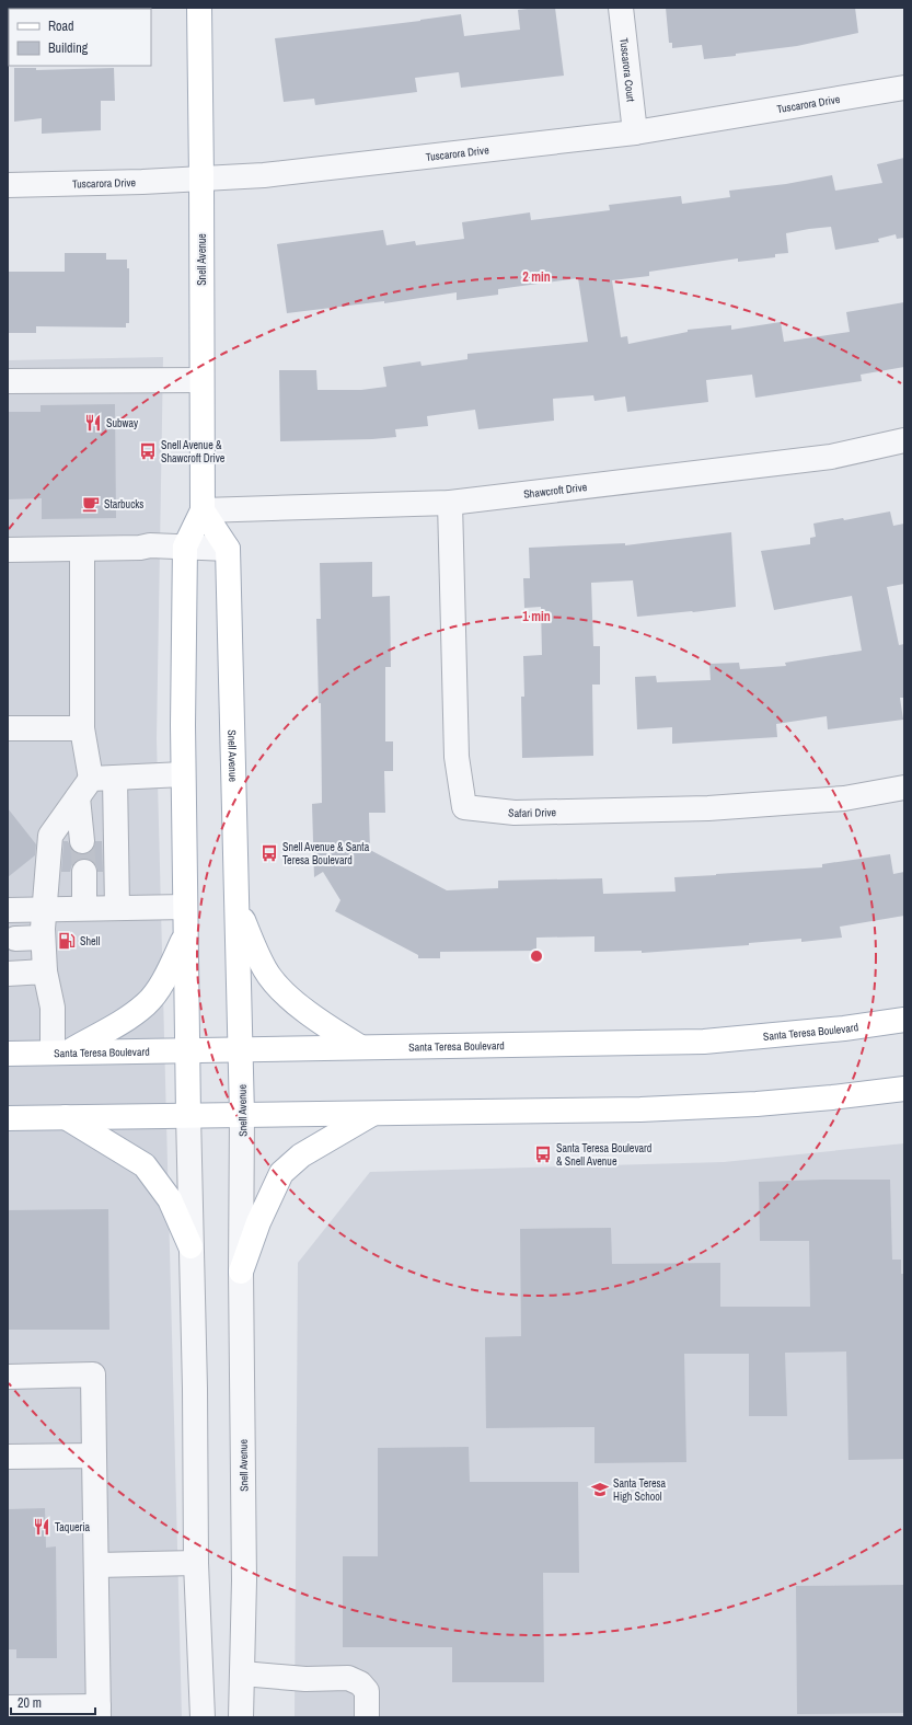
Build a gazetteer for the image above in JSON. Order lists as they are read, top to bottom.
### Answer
{
  "streets": {
    "main road": ["Snell Avenue", "Santa Teresa Boulevard"],
    "street": [
      "Tuscarora Court",
      "Tuscarora Drive",
      "Shawcroft Drive",
      "Safari Drive"
    ]
  },
  "crossings": [
    ["Tuscarora Court", "Tuscarora Drive"],
    ["Tuscarora Drive", "Snell Avenue"],
    ["Snell Avenue", "Shawcroft Drive"],
    ["Snell Avenue", "Santa Teresa Boulevard"],
    ["Shawcroft Drive", "Safari Drive"]
  ],
  "places": {
    "restaurant": ["Subway", "Taqueria"],
    "bus stop": ["Snell Avenue & Shawcroft Drive", "Snell Avenue & Santa Teresa Boulevard", "Santa Teresa Boulevard & Snell Avenue"],
    "cafe": ["Starbucks"],
    "fuel station": ["Shell"],
    "school or university": ["Santa Teresa High School"]
  },
  "legend": ["Road", "Building"],
  "scale_bar": "20 m",
  "rings": ["2 min", "1 min"]
}
